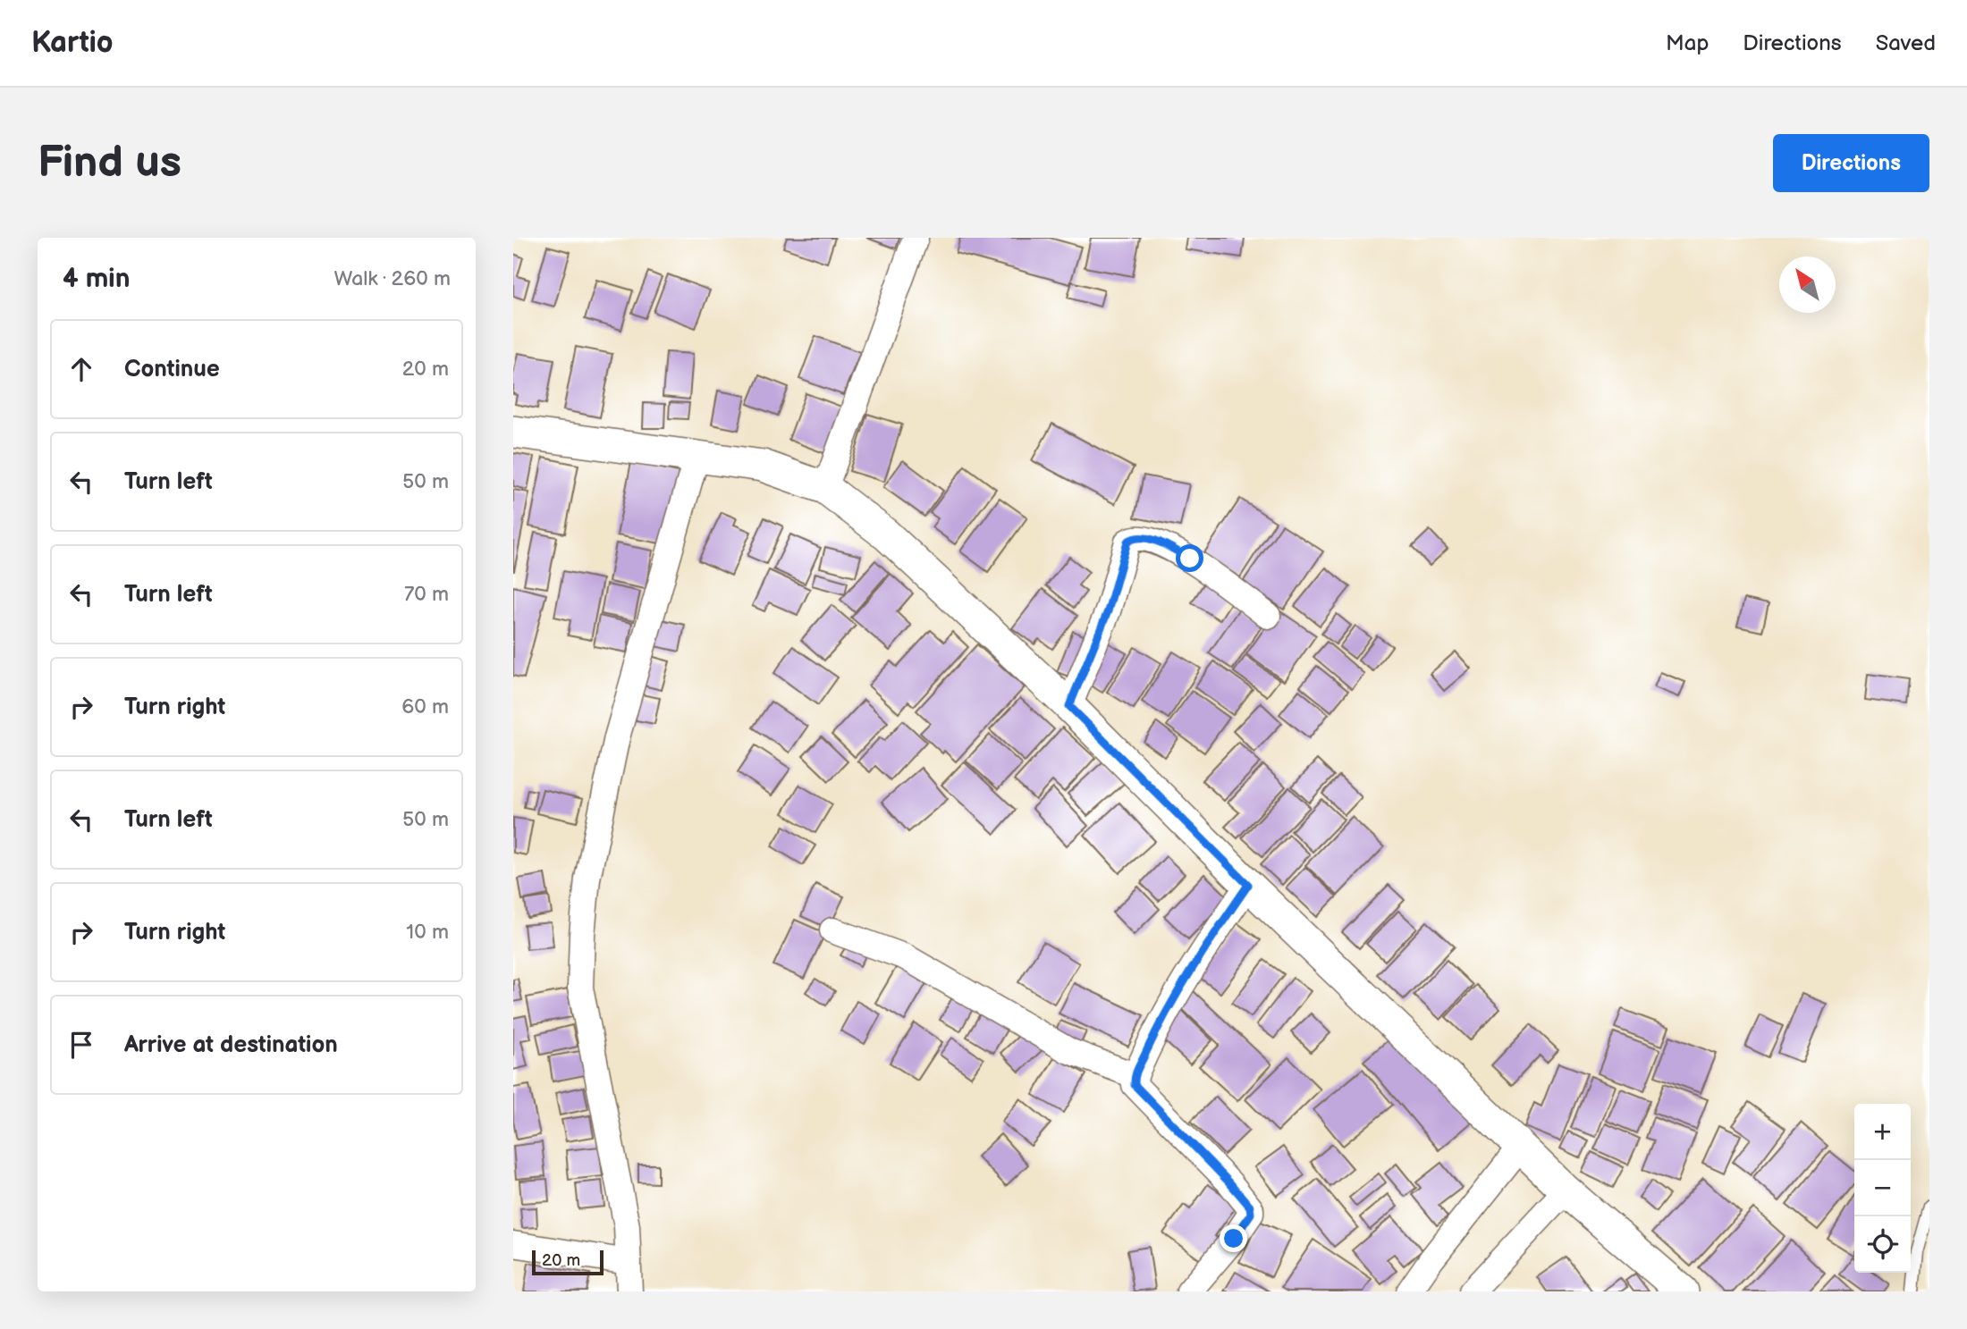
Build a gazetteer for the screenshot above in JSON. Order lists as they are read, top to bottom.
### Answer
{
  "scale_bar": "20 m",
  "north": "top left",
  "page": {
    "header": "Kartio",
    "nav": ["Map", "Directions", "Saved"],
    "buttons": "Directions",
    "title": "Find us",
    "heading": ["4 min", "Walk · 260 m"],
    "list": [
      ["Continue", "20 m"],
      ["Turn left", "50 m"],
      ["Turn left", "70 m"],
      ["Turn right", "60 m"],
      ["Turn left", "50 m"],
      ["Turn right", "10 m"],
      "Arrive at destination"
    ],
    "map_buttons": ["+", "−"],
    "scale": "20 m"
  }
}
